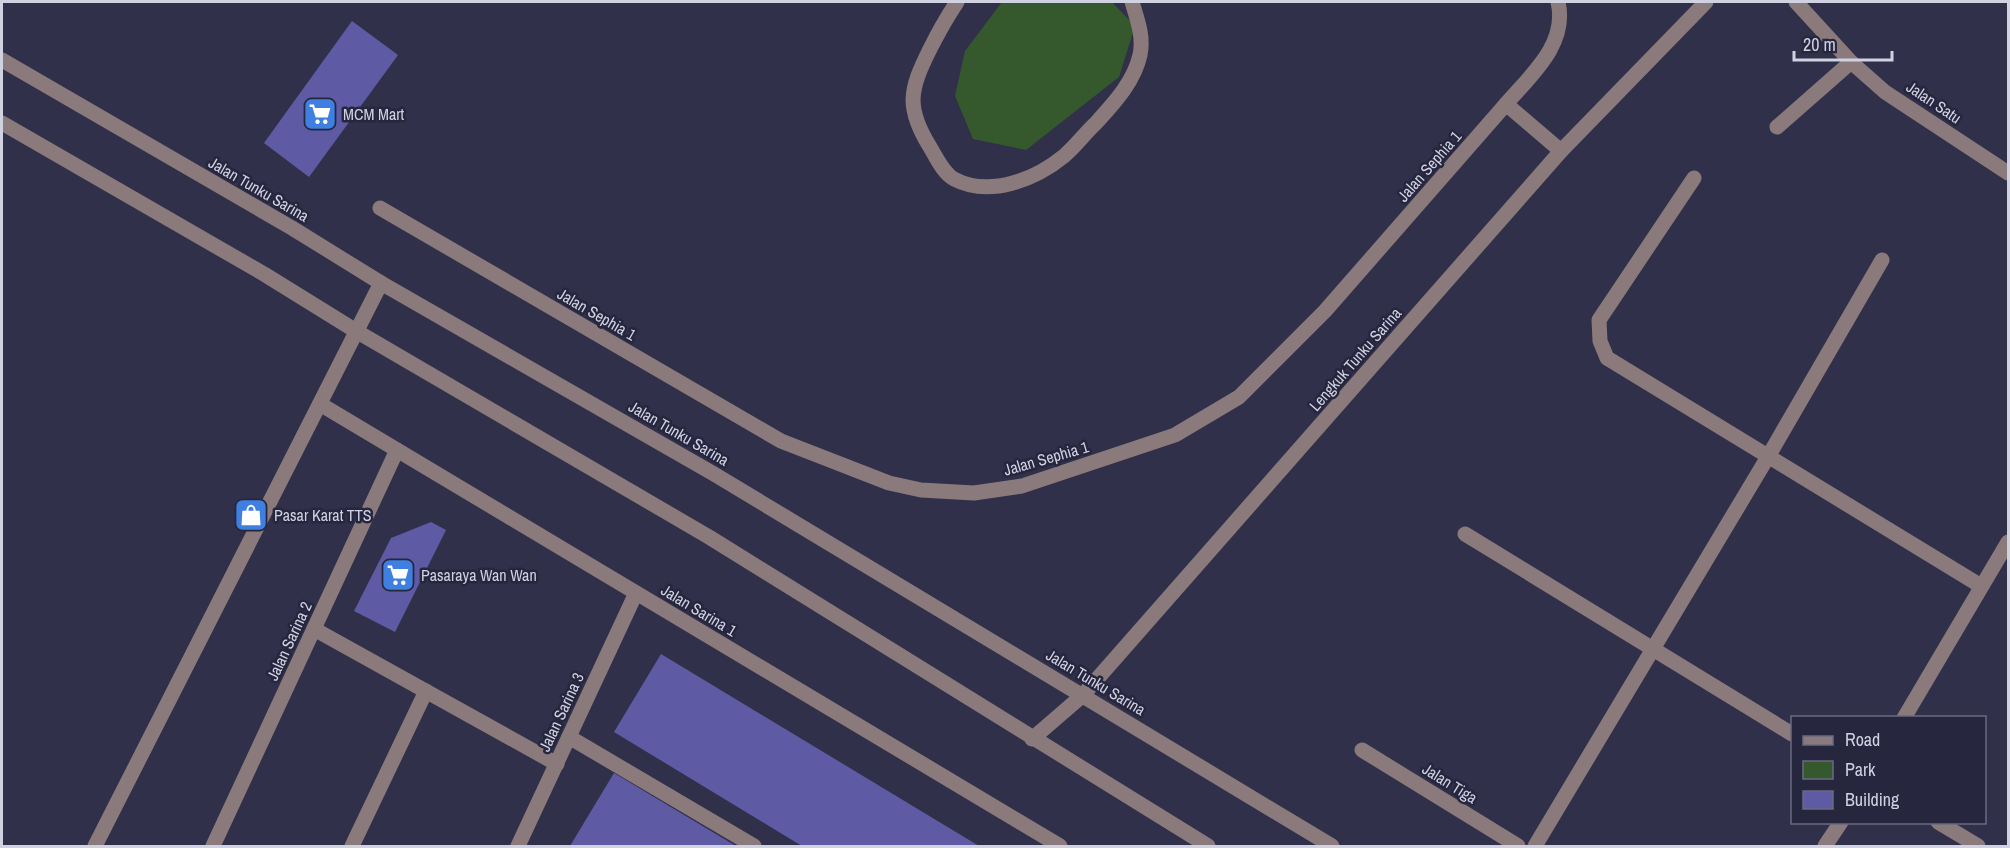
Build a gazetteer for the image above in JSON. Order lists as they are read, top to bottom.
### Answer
{
  "streets": {
    "street": [
      "Jalan Satu",
      "Jalan Sephia 1",
      "Jalan Tunku Sarina",
      "Lengkuk Tunku Sarina",
      "Jalan Sarina 1",
      "Jalan Sarina 2",
      "Jalan Sarina 3",
      "Jalan Tiga"
    ]
  },
  "crossings": [
    ["Jalan Tunku Sarina", "Lengkuk Tunku Sarina"],
    ["Jalan Sarina 1", "Jalan Sarina 2"],
    ["Jalan Sarina 1", "Jalan Sarina 3"]
  ],
  "places": {
    "supermarket": ["MCM Mart", "Pasaraya Wan Wan"],
    "shop": ["Pasar Karat TTS"]
  },
  "legend": ["Road", "Park", "Building"],
  "scale_bar": "20 m"
}
